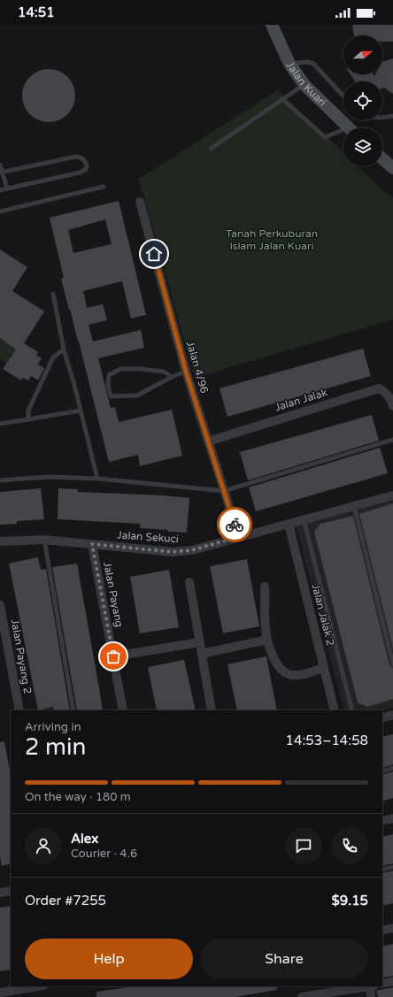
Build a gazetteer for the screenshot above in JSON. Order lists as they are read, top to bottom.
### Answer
{
  "streets": {
    "street": [
      "Jalan Kuari",
      "Jalan 4/96",
      "Jalan Jalak",
      "Jalan Sekuci",
      "Jalan Payang",
      "Jalan Jalak 2",
      "Jalan Payang 2"
    ]
  },
  "crossings": [
    ["Jalan 4/96", "Jalan Jalak"],
    ["Jalan 4/96", "Jalan Sekuci"],
    ["Jalan Sekuci", "Jalan Payang"],
    ["Jalan Sekuci", "Jalan Jalak 2"]
  ],
  "parks": ["Tanah Perkuburan Islam Jalan Kuari"],
  "north": "right",
  "page": {
    "status": "14:51",
    "heading": ["2 min", "Arriving in", "14:53–14:58"],
    "panel": [
      "Alex",
      "Courier · 4.6",
      "Order #7255",
      "$9.15"
    ],
    "bar": "On the way · 180 m",
    "buttons": ["Help", "Share"]
  }
}
